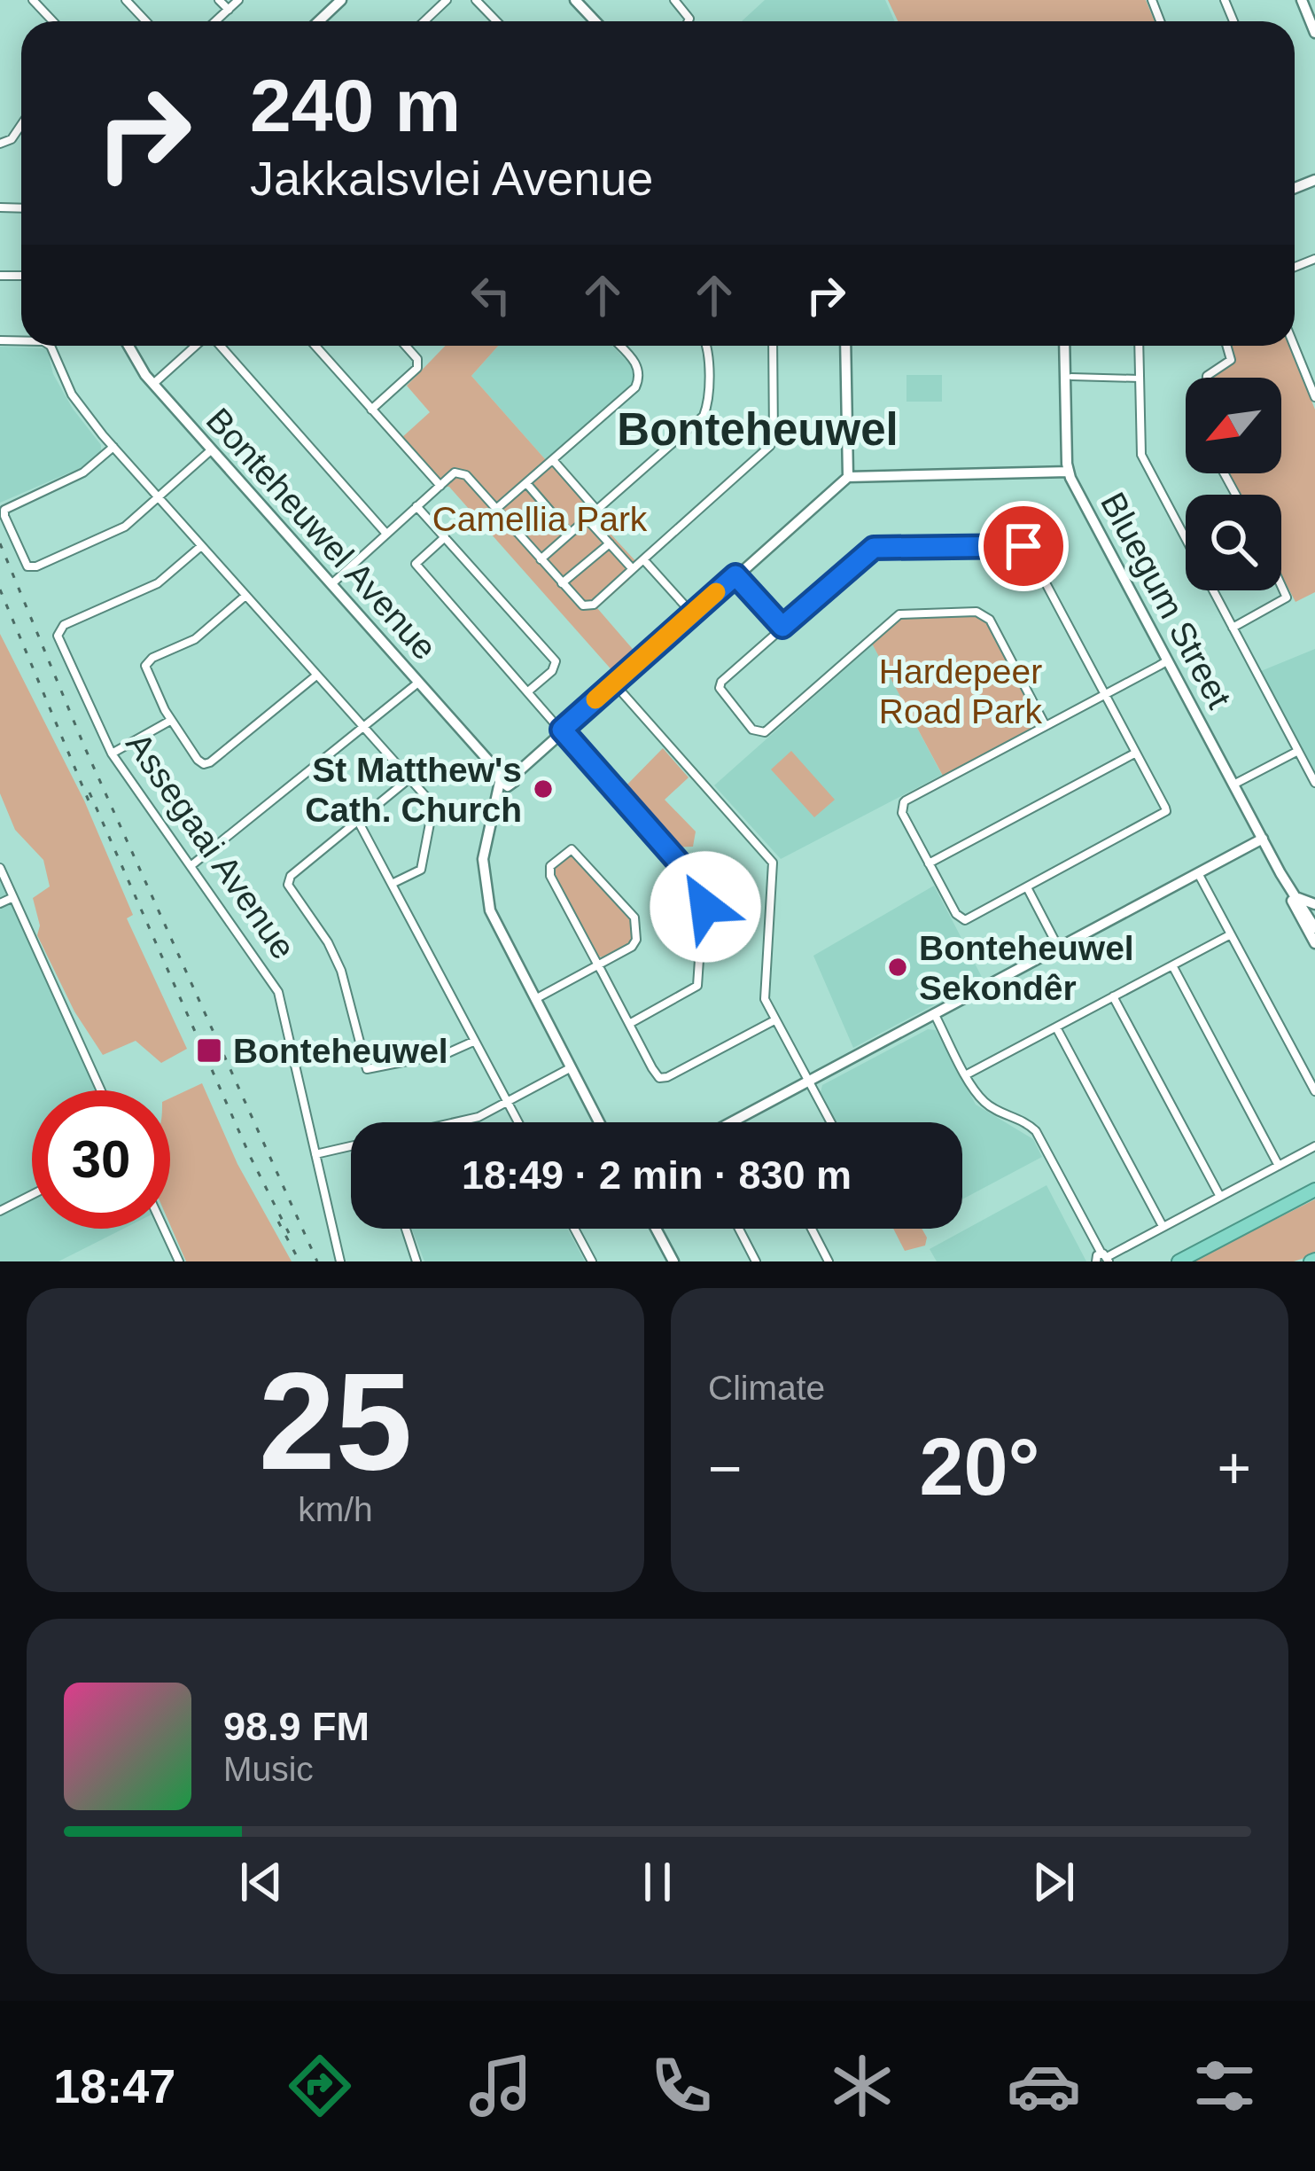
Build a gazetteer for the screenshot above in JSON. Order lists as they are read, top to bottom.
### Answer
{
  "streets": {
    "street": ["Bonteheuwel Avenue", "Bluegum Street", "Assegaai Avenue"]
  },
  "districts": ["Bonteheuwel"],
  "parks": ["Camellia Park", "Hardepeer Road Park"],
  "places": {
    "other": ["St Matthew's Cath. Church", "Bonteheuwel Sekondêr"],
    "transit": ["Bonteheuwel"]
  },
  "north": "bottom left",
  "page": {
    "turn": ["240 m", "Jakkalsvlei Avenue"],
    "limit": "30",
    "trip": "18:49 · 2 min · 830 m",
    "tile": [
      ["25", "km/h"],
      "Climate"
    ],
    "heat": ["−", "20°", "+"],
    "song": ["98.9 FM", "Music"],
    "tabs": "18:47"
  }
}
